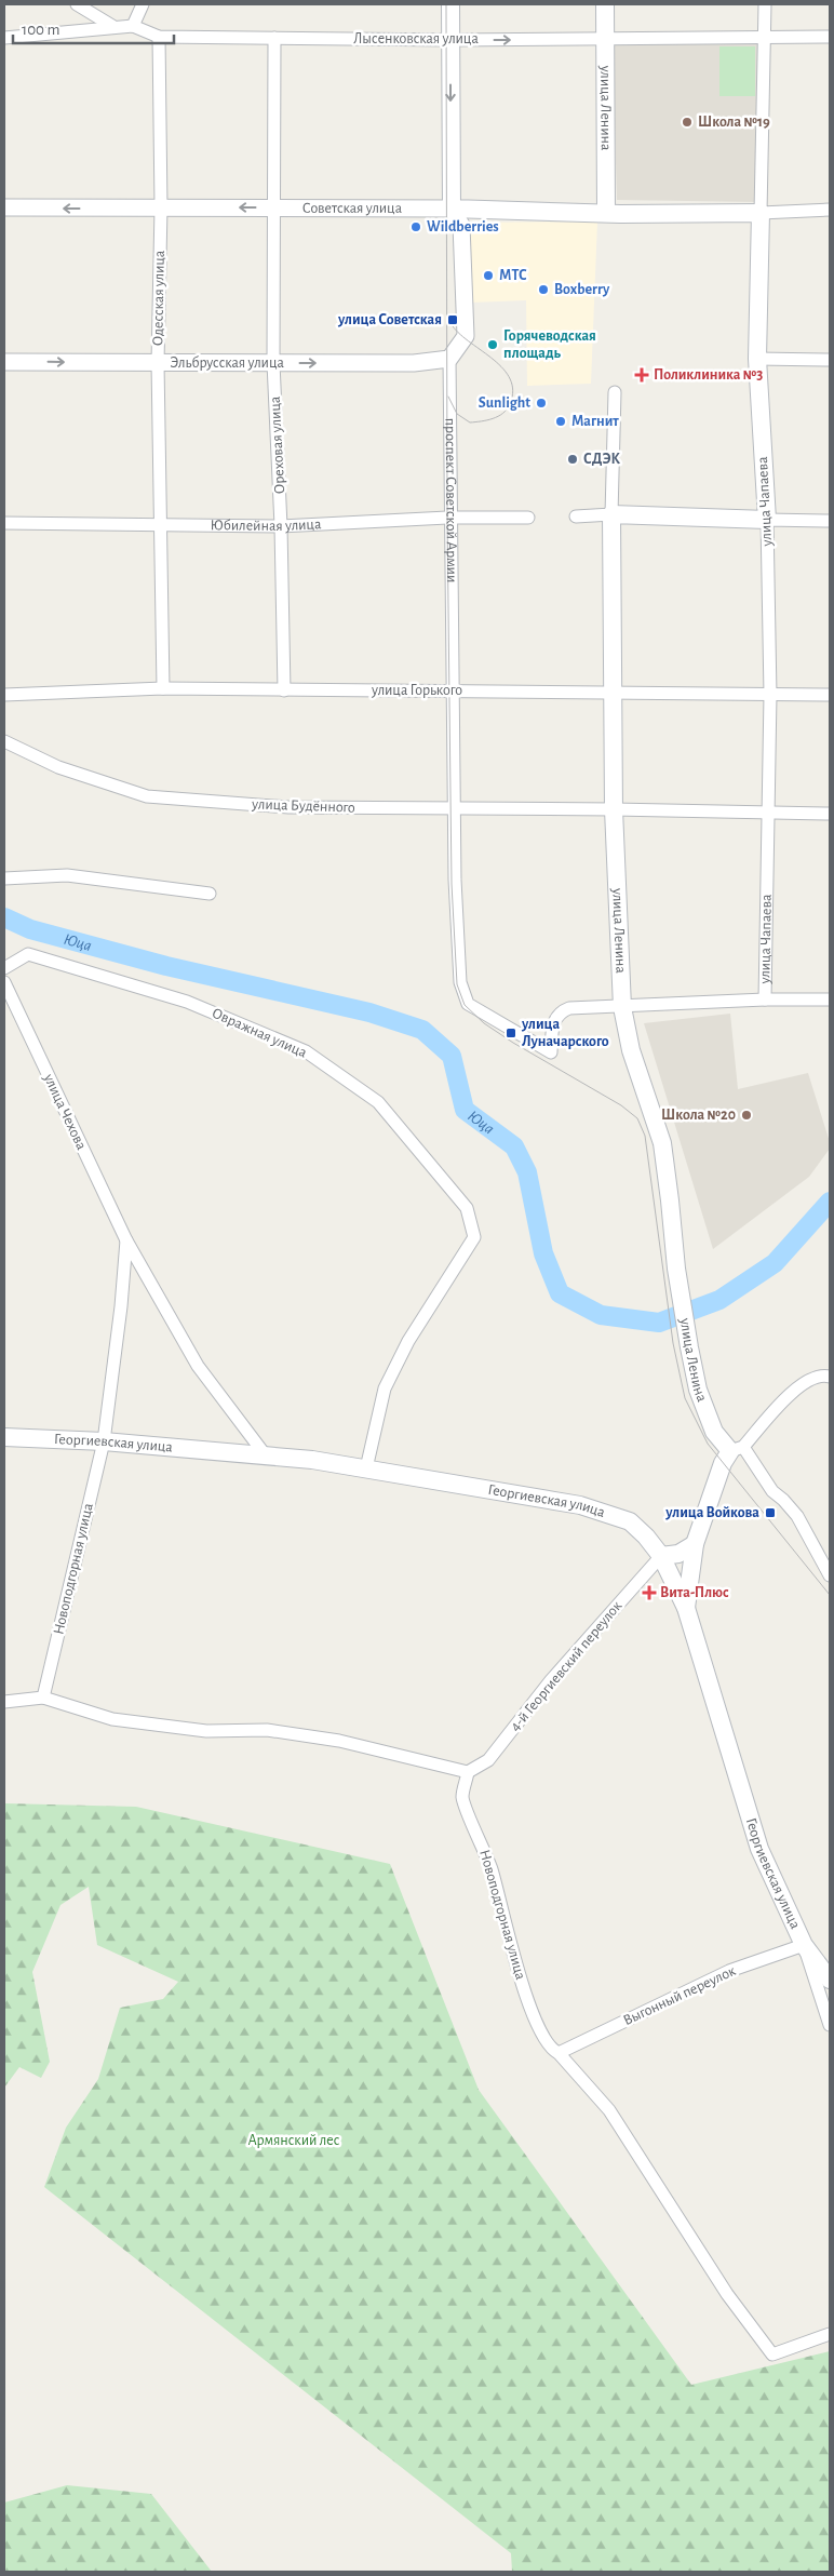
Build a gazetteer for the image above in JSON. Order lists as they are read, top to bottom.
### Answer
{
  "streets": {
    "main road": [
      "улица Ленина",
      "Советская улица",
      "улица Чапаева",
      "Георгиевская улица"
    ],
    "street": [
      "Лысенковская улица",
      "Одесская улица",
      "Эльбрусская улица",
      "Ореховая улица",
      "проспект Советской Армии",
      "Юбилейная улица",
      "улица Горького",
      "улица Будённого",
      "Овражная улица",
      "улица Чехова",
      "Новоподгорная улица",
      "4-й Георгиевский переулок",
      "Выгонный переулок"
    ]
  },
  "crossings": [
    ["Лысенковская улица", "улица Ленина"],
    ["Лысенковская улица", "Одесская улица"],
    ["Лысенковская улица", "Ореховая улица"],
    ["Лысенковская улица", "улица Чапаева"],
    ["улица Ленина", "Советская улица"],
    ["улица Ленина", "проспект Советской Армии"],
    ["улица Ленина", "улица Горького"],
    ["улица Ленина", "улица Будённого"],
    ["Советская улица", "Одесская улица"],
    ["Советская улица", "Ореховая улица"],
    ["Советская улица", "улица Чапаева"],
    ["Одесская улица", "Эльбрусская улица"],
    ["Одесская улица", "Юбилейная улица"],
    ["Одесская улица", "улица Горького"],
    ["Эльбрусская улица", "Ореховая улица"],
    ["Эльбрусская улица", "проспект Советской Армии"],
    ["Ореховая улица", "Юбилейная улица"],
    ["Ореховая улица", "улица Горького"],
    ["проспект Советской Армии", "Юбилейная улица"],
    ["проспект Советской Армии", "улица Горького"],
    ["проспект Советской Армии", "улица Будённого"],
    ["улица Чапаева", "улица Горького"],
    ["улица Чапаева", "улица Будённого"],
    ["Овражная улица", "Георгиевская улица"],
    ["улица Чехова", "Георгиевская улица"],
    ["улица Чехова", "Новоподгорная улица"],
    ["Георгиевская улица", "Новоподгорная улица"],
    ["Георгиевская улица", "4-й Георгиевский переулок"],
    ["Георгиевская улица", "Выгонный переулок"],
    ["Новоподгорная улица", "4-й Георгиевский переулок"],
    ["Новоподгорная улица", "Выгонный переулок"]
  ],
  "one_way": ["Эльбрусская улица"],
  "water": ["Юца"],
  "parks": ["Армянский лес"],
  "places": {
    "other": [
      "Школа №19",
      "Wildberries",
      "МТС",
      "Boxberry",
      "Горячеводская площадь",
      "Sunlight",
      "Магнит",
      "СДЭК",
      "Школа №20"
    ],
    "transit": ["улица Советская", "улица Луначарского", "улица Войкова"],
    "health": ["Поликлиника №3", "Вита-Плюс"]
  },
  "scale_bar": "100 m"
}
